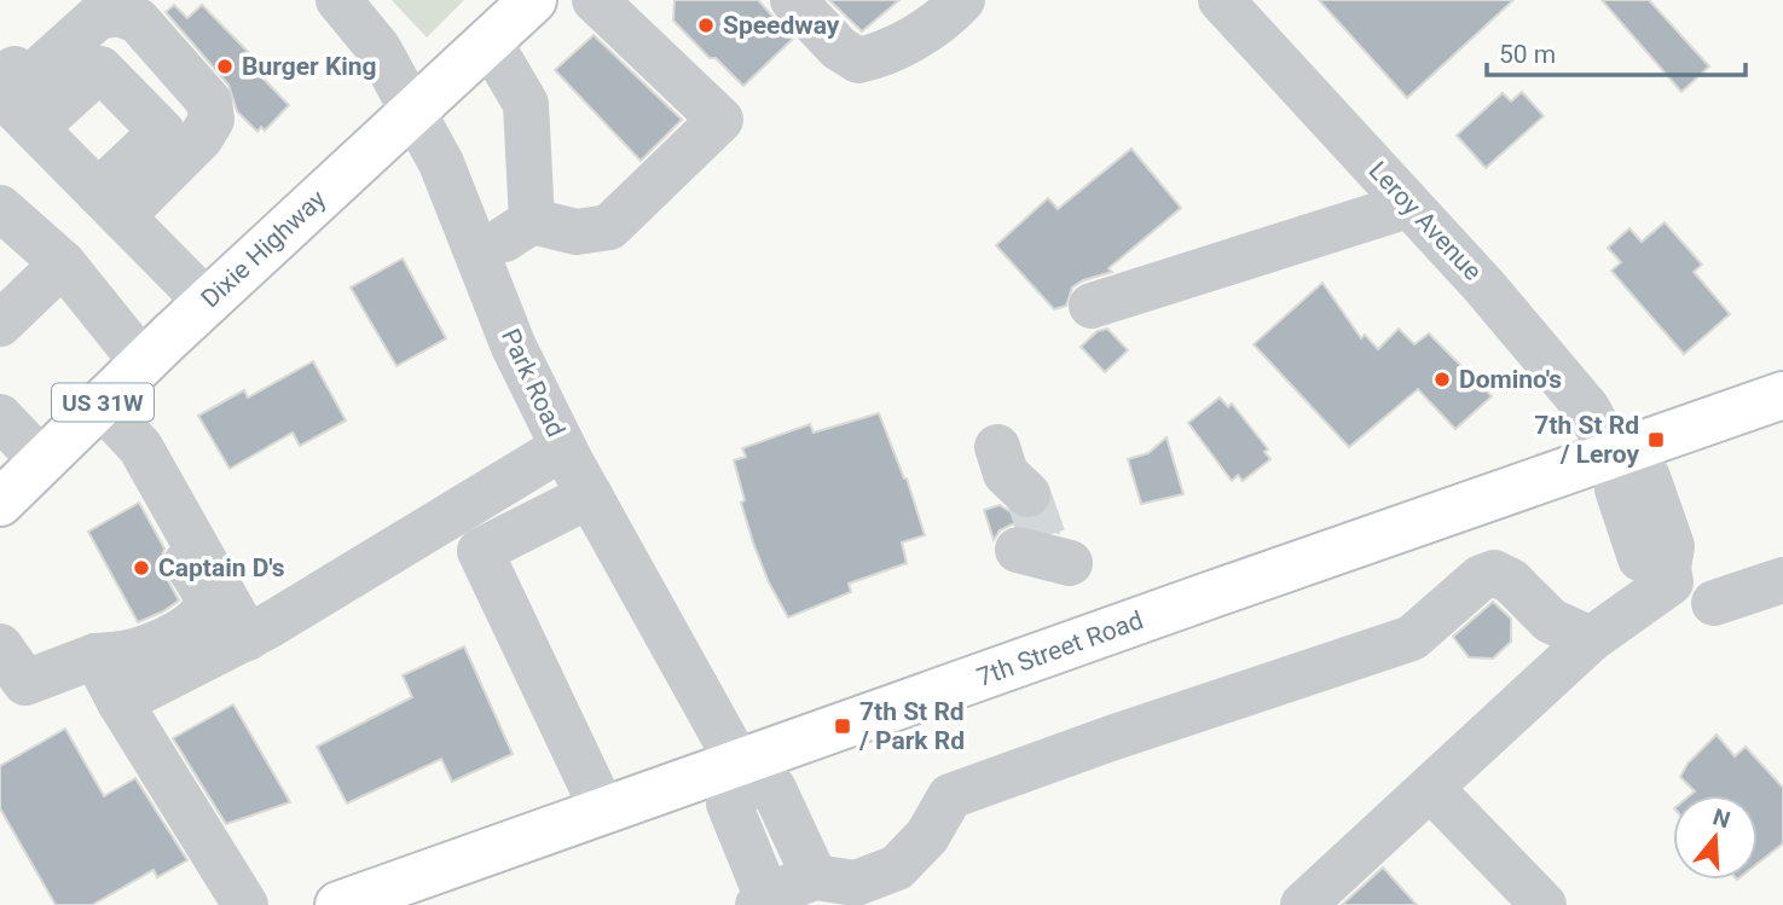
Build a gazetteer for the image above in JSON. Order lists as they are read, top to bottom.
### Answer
{
  "streets": {
    "main road": ["Dixie Highway", "US 31W", "7th Street Road"],
    "street": ["Leroy Avenue", "Park Road"]
  },
  "crossings": [
    ["Leroy Avenue", "7th Street Road"],
    ["Dixie Highway", "Park Road"],
    ["Park Road", "7th Street Road"]
  ],
  "places": {
    "other": [
      "Speedway",
      "Burger King",
      "Domino's",
      "Captain D's"
    ],
    "transit": ["7th St Rd / Leroy", "7th St Rd / Park Rd"]
  },
  "scale_bar": "50 m",
  "north": "top"
}
